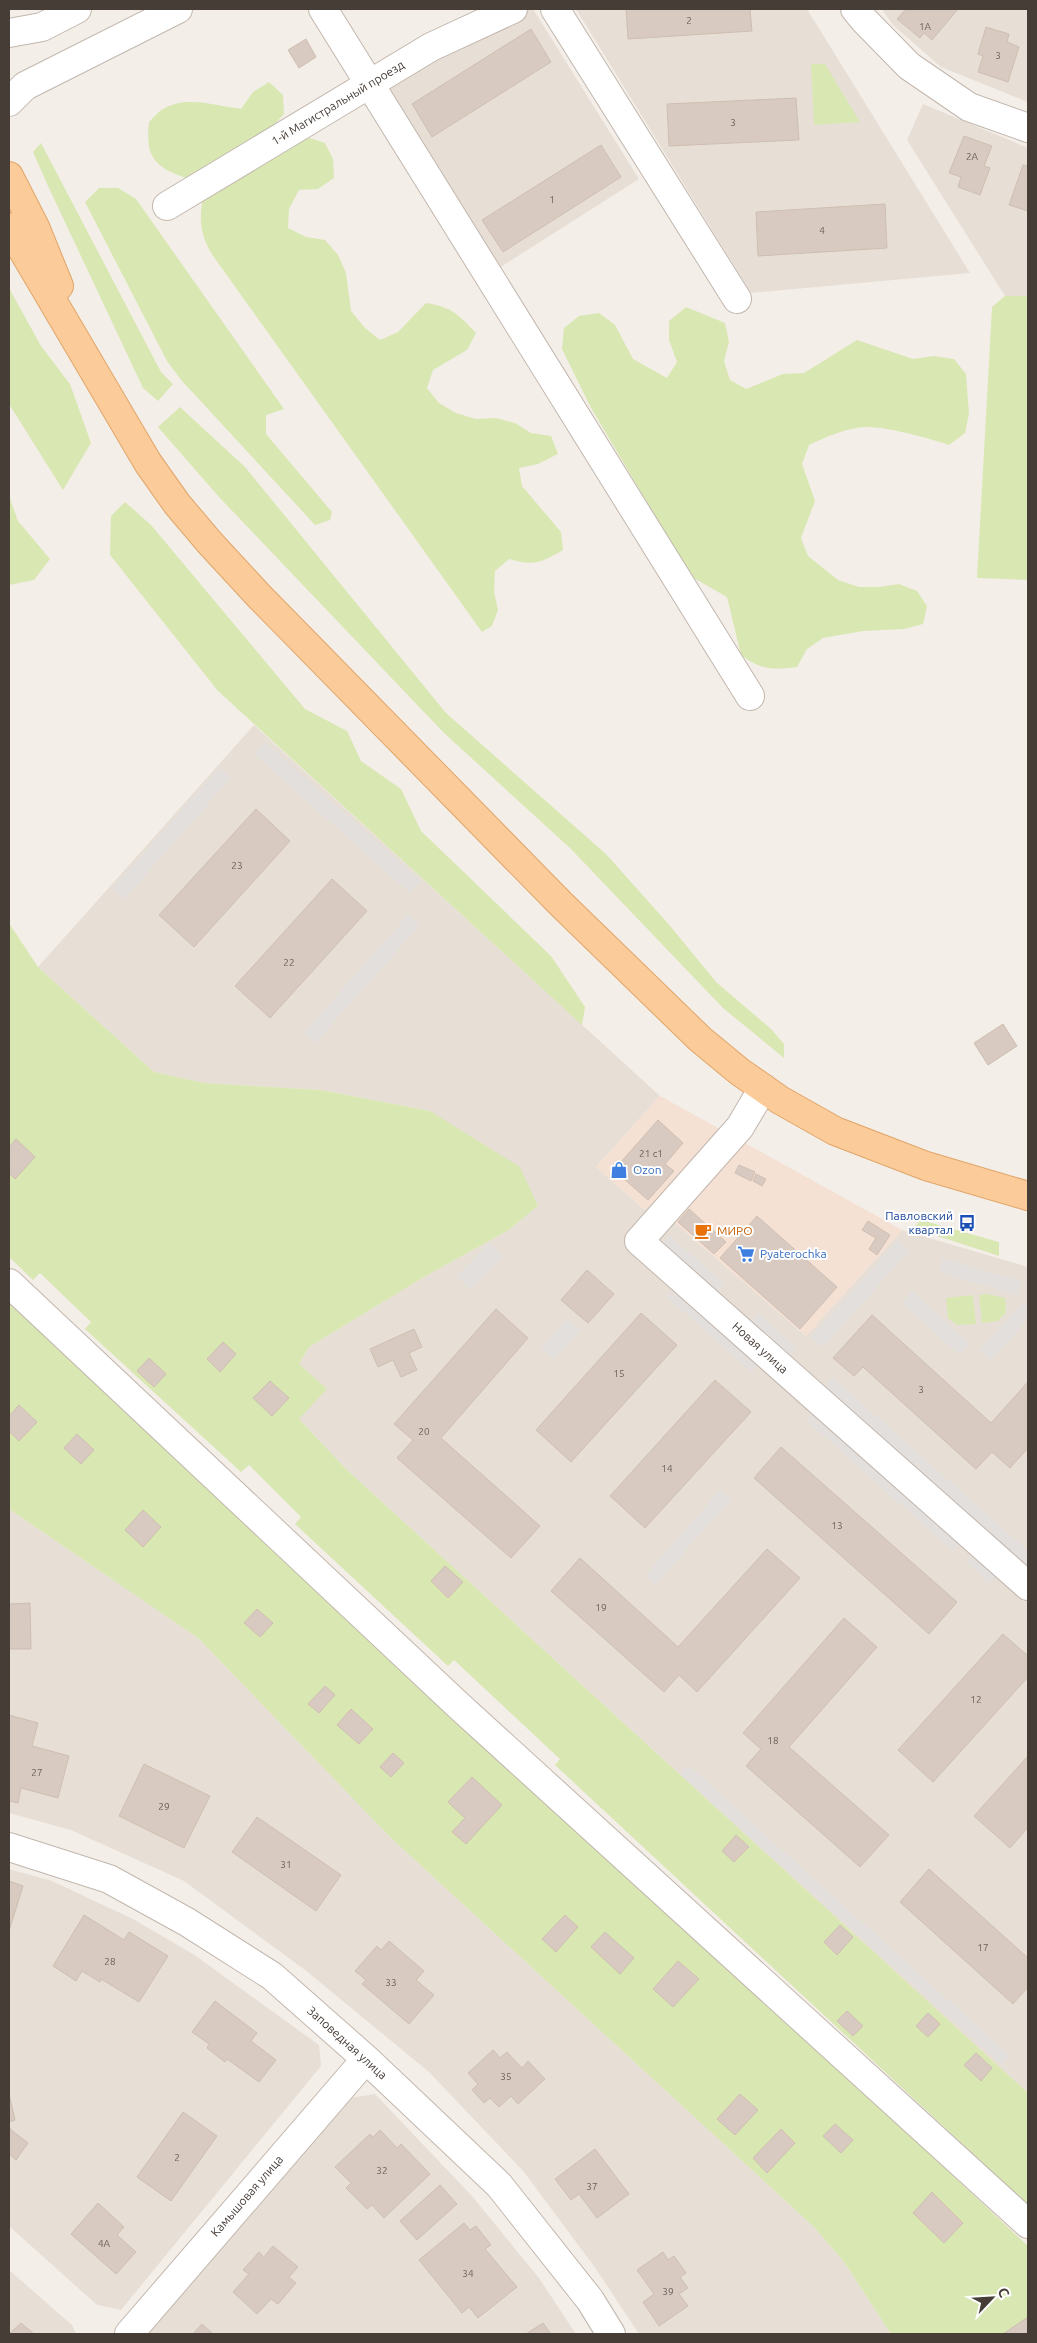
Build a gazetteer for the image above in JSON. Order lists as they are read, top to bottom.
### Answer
{
  "streets": {
    "street": [
      "1-й Магистральный проезд",
      "Новая улица",
      "Заповедная улица",
      "Камышовая улица"
    ]
  },
  "crossings": [
    ["Заповедная улица", "Камышовая улица"]
  ],
  "places": {
    "shop": ["Ozon"],
    "bus stop": ["Павловский квартал"],
    "cafe": ["МИРО"],
    "supermarket": ["Pyaterochka"]
  },
  "house_numbers": [
    "2",
    "1А",
    "3",
    "3",
    "2А",
    "1",
    "4",
    "23",
    "22",
    "21 с1",
    "15",
    "3",
    "20",
    "14",
    "13",
    "19",
    "12",
    "18",
    "27",
    "29",
    "31",
    "17",
    "28",
    "33",
    "35",
    "2",
    "32",
    "37",
    "4А",
    "34",
    "39"
  ],
  "north": "top right"
}
